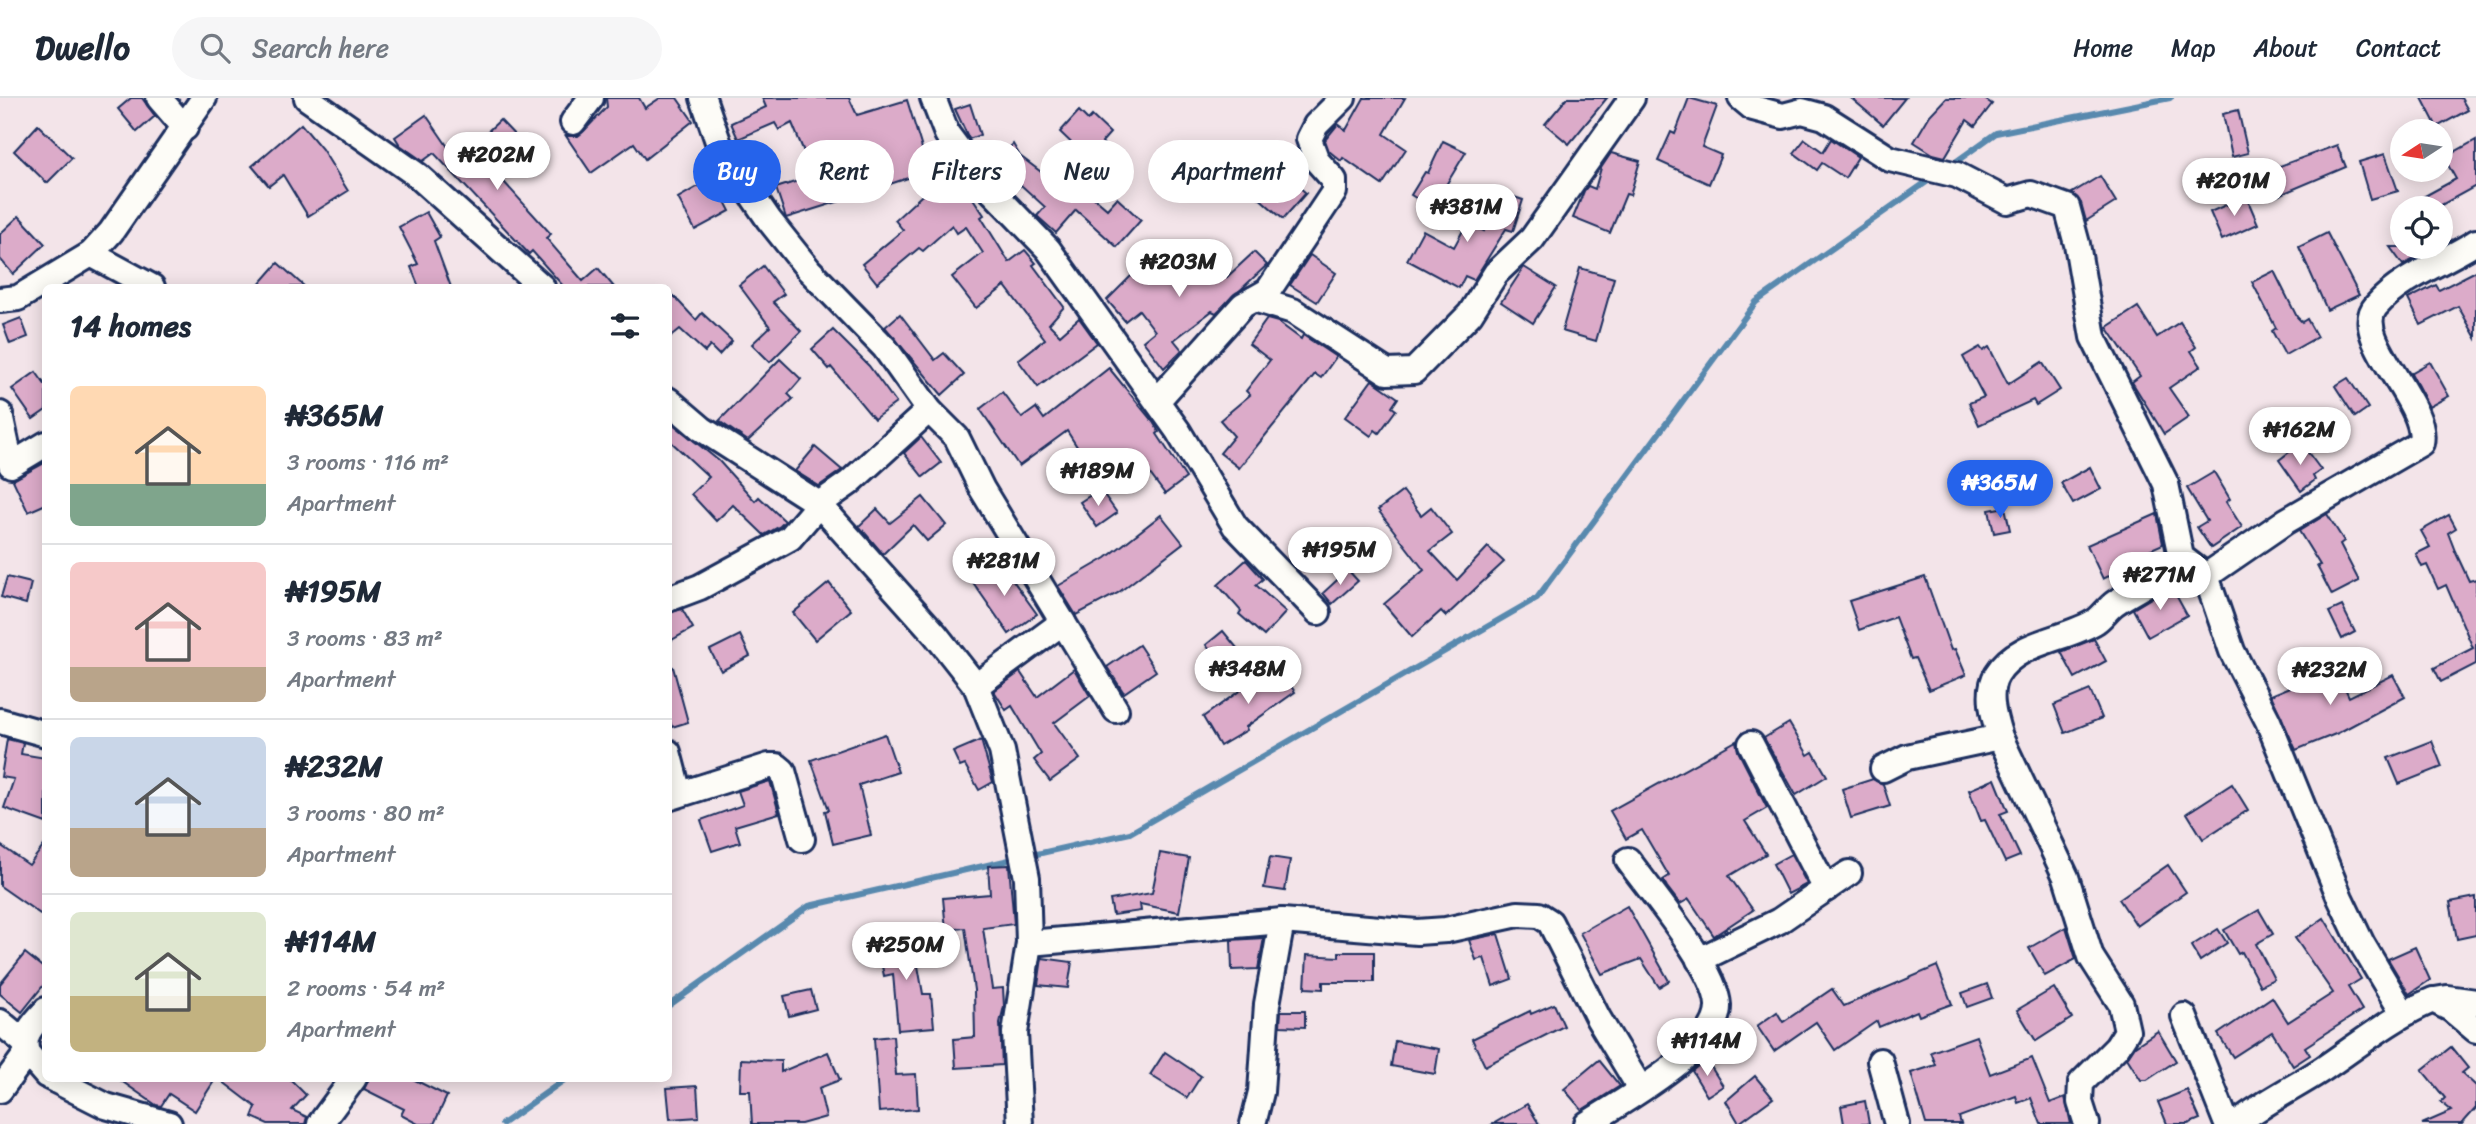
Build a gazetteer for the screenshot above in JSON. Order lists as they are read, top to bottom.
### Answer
{
  "north": "left",
  "page": {
    "header": "Dwello",
    "search": "Search here",
    "nav": [
      "Home",
      "Map",
      "About",
      "Contact"
    ],
    "price": [
      "₦202M",
      "₦201M",
      "₦381M",
      "₦203M",
      "₦162M",
      "₦189M",
      "₦365M",
      "₦195M",
      "₦281M",
      "₦271M",
      "₦348M",
      "₦232M",
      "₦250M",
      "₦114M"
    ],
    "chip": [
      "Buy",
      "Rent",
      "Filters",
      "New",
      "Apartment"
    ],
    "heading": "14 homes",
    "list": [
      {
        "name": "₦365M",
        "note": "3 rooms · 116 m² · Apartment"
      },
      {
        "name": "₦195M",
        "note": "3 rooms · 83 m² · Apartment"
      },
      {
        "name": "₦232M",
        "note": "3 rooms · 80 m² · Apartment"
      },
      {
        "name": "₦114M",
        "note": "2 rooms · 54 m² · Apartment"
      }
    ]
  }
}
